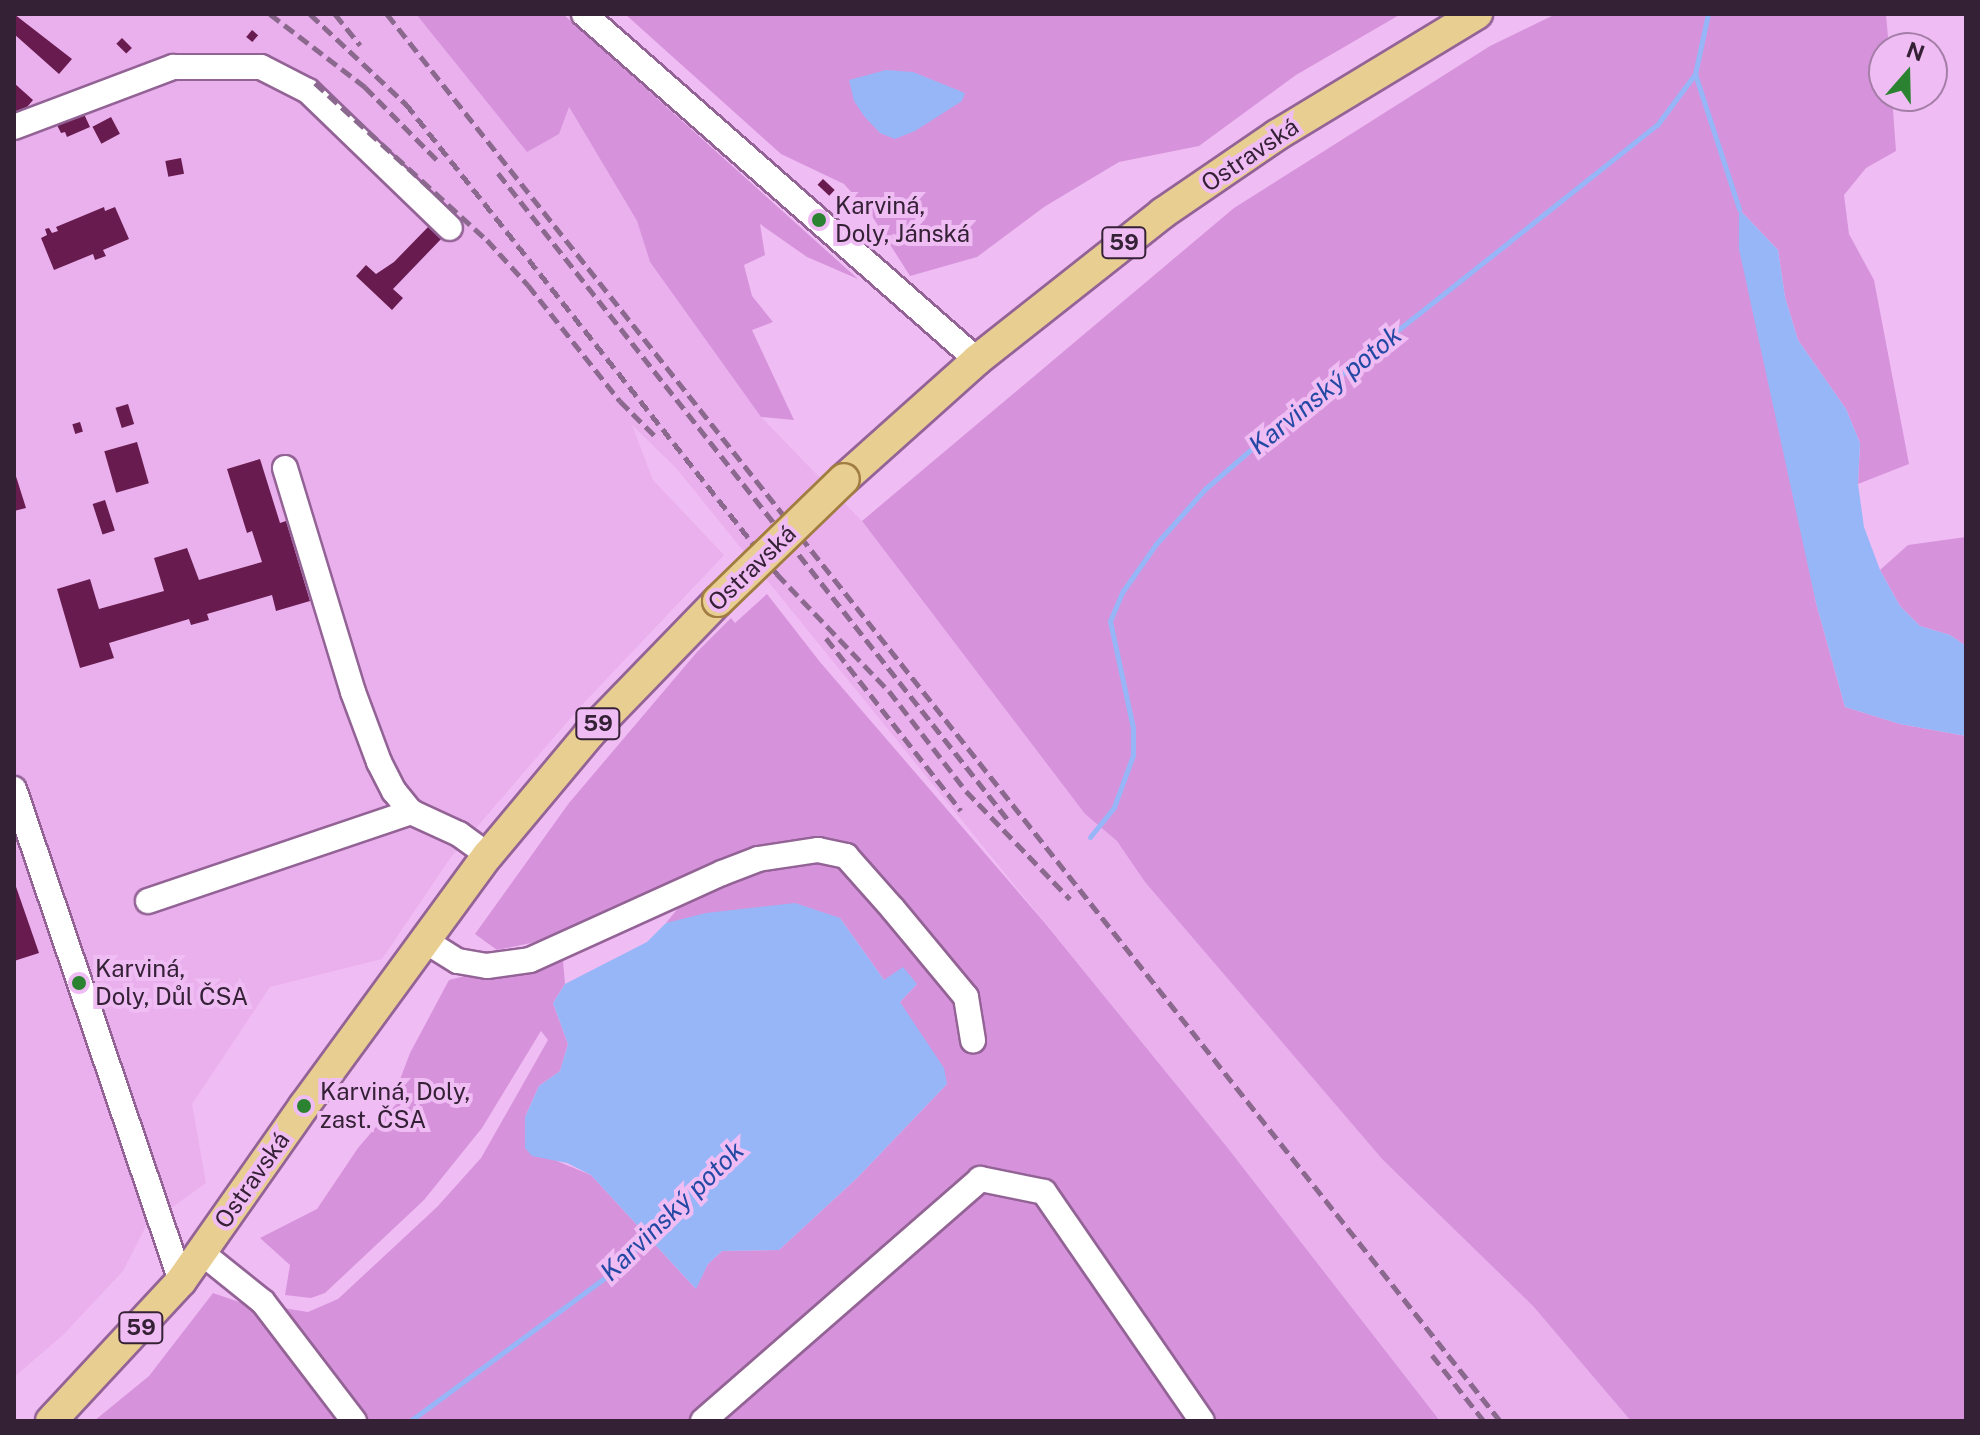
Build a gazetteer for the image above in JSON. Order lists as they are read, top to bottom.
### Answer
{
  "streets": {
    "main road": ["Ostravská", "59"]
  },
  "water": ["Karvinský potok"],
  "places": ["Karviná, Doly, Jánská", "Karviná, Doly, Důl ČSA", "Karviná, Doly, zast. ČSA"],
  "north": "top"
}
